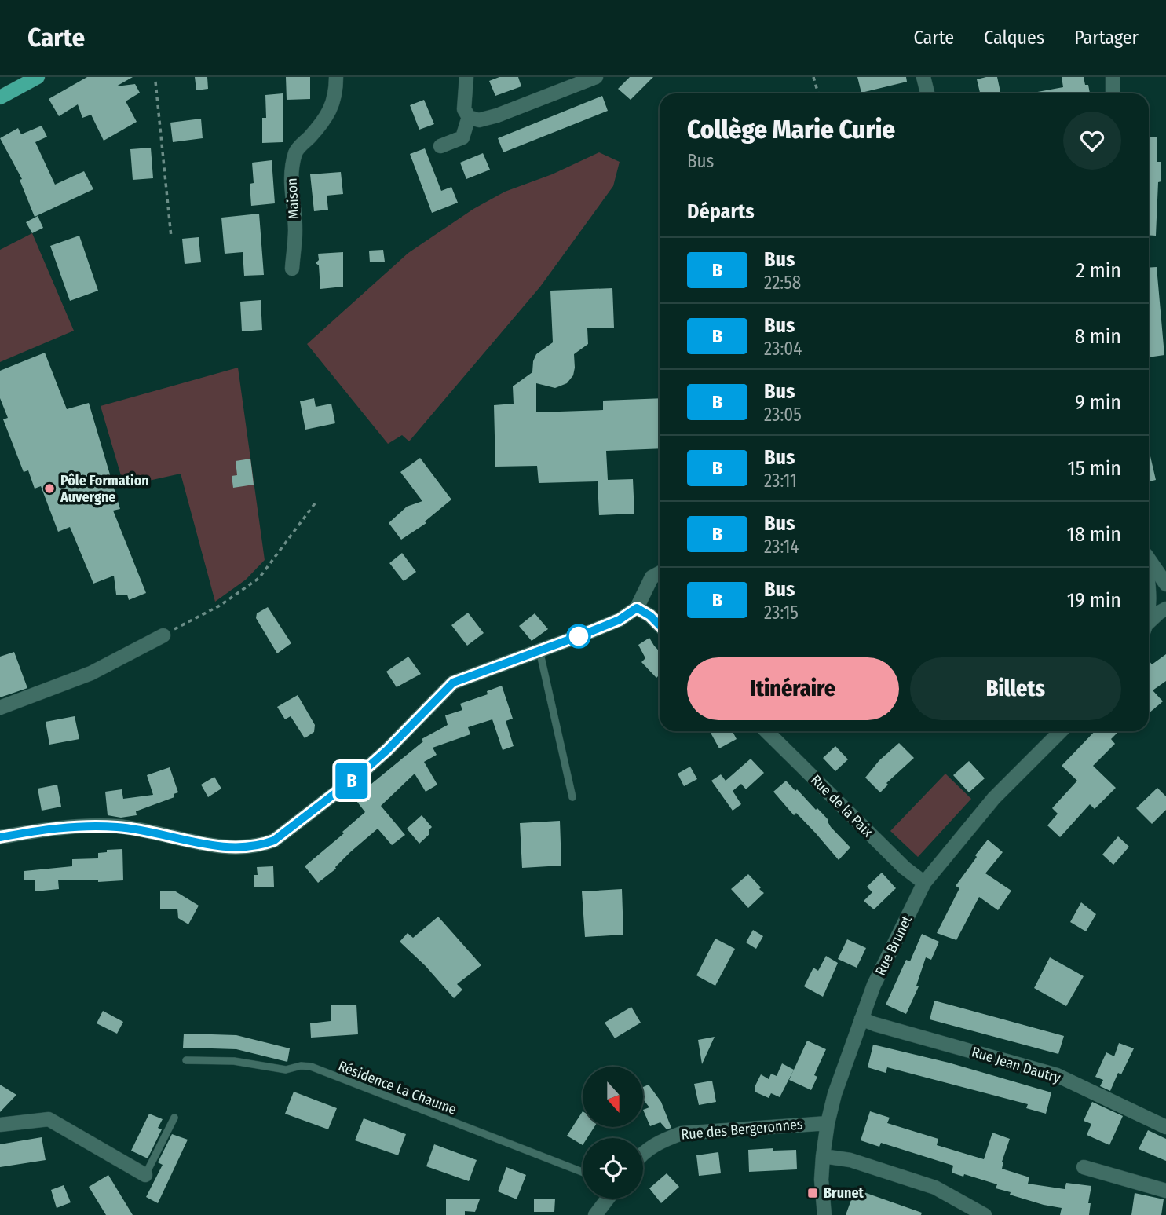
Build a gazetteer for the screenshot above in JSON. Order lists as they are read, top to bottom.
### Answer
{
  "streets": {
    "street": [
      "Maison",
      "Rue de la Paix",
      "Rue Brunet",
      "Rue Jean Dautry",
      "Rue des Bergeronnes"
    ],
    "lane": ["Résidence La Chaume"]
  },
  "crossings": [
    ["Rue de la Paix", "Rue Brunet"],
    ["Rue Brunet", "Rue Jean Dautry"],
    ["Rue Brunet", "Rue des Bergeronnes"]
  ],
  "places": {
    "other": ["Pôle Formation Auvergne"],
    "transit": ["Brunet"]
  },
  "lines": ["bus line B"],
  "north": "bottom",
  "page": {
    "header": "Carte",
    "nav": ["Carte", "Calques", "Partager"],
    "on_map": "B",
    "heading": [
      ["Collège Marie Curie", "Bus"],
      "Départs"
    ],
    "list": [
      {
        "mark": "B",
        "name": "Bus",
        "note": "22:58",
        "value": "2 min"
      },
      {
        "mark": "B",
        "name": "Bus",
        "note": "23:04",
        "value": "8 min"
      },
      {
        "mark": "B",
        "name": "Bus",
        "note": "23:05",
        "value": "9 min"
      },
      {
        "mark": "B",
        "name": "Bus",
        "note": "23:11",
        "value": "15 min"
      },
      {
        "mark": "B",
        "name": "Bus",
        "note": "23:14",
        "value": "18 min"
      },
      {
        "mark": "B",
        "name": "Bus",
        "note": "23:15",
        "value": "19 min"
      }
    ],
    "buttons": ["Itinéraire", "Billets"]
  }
}
